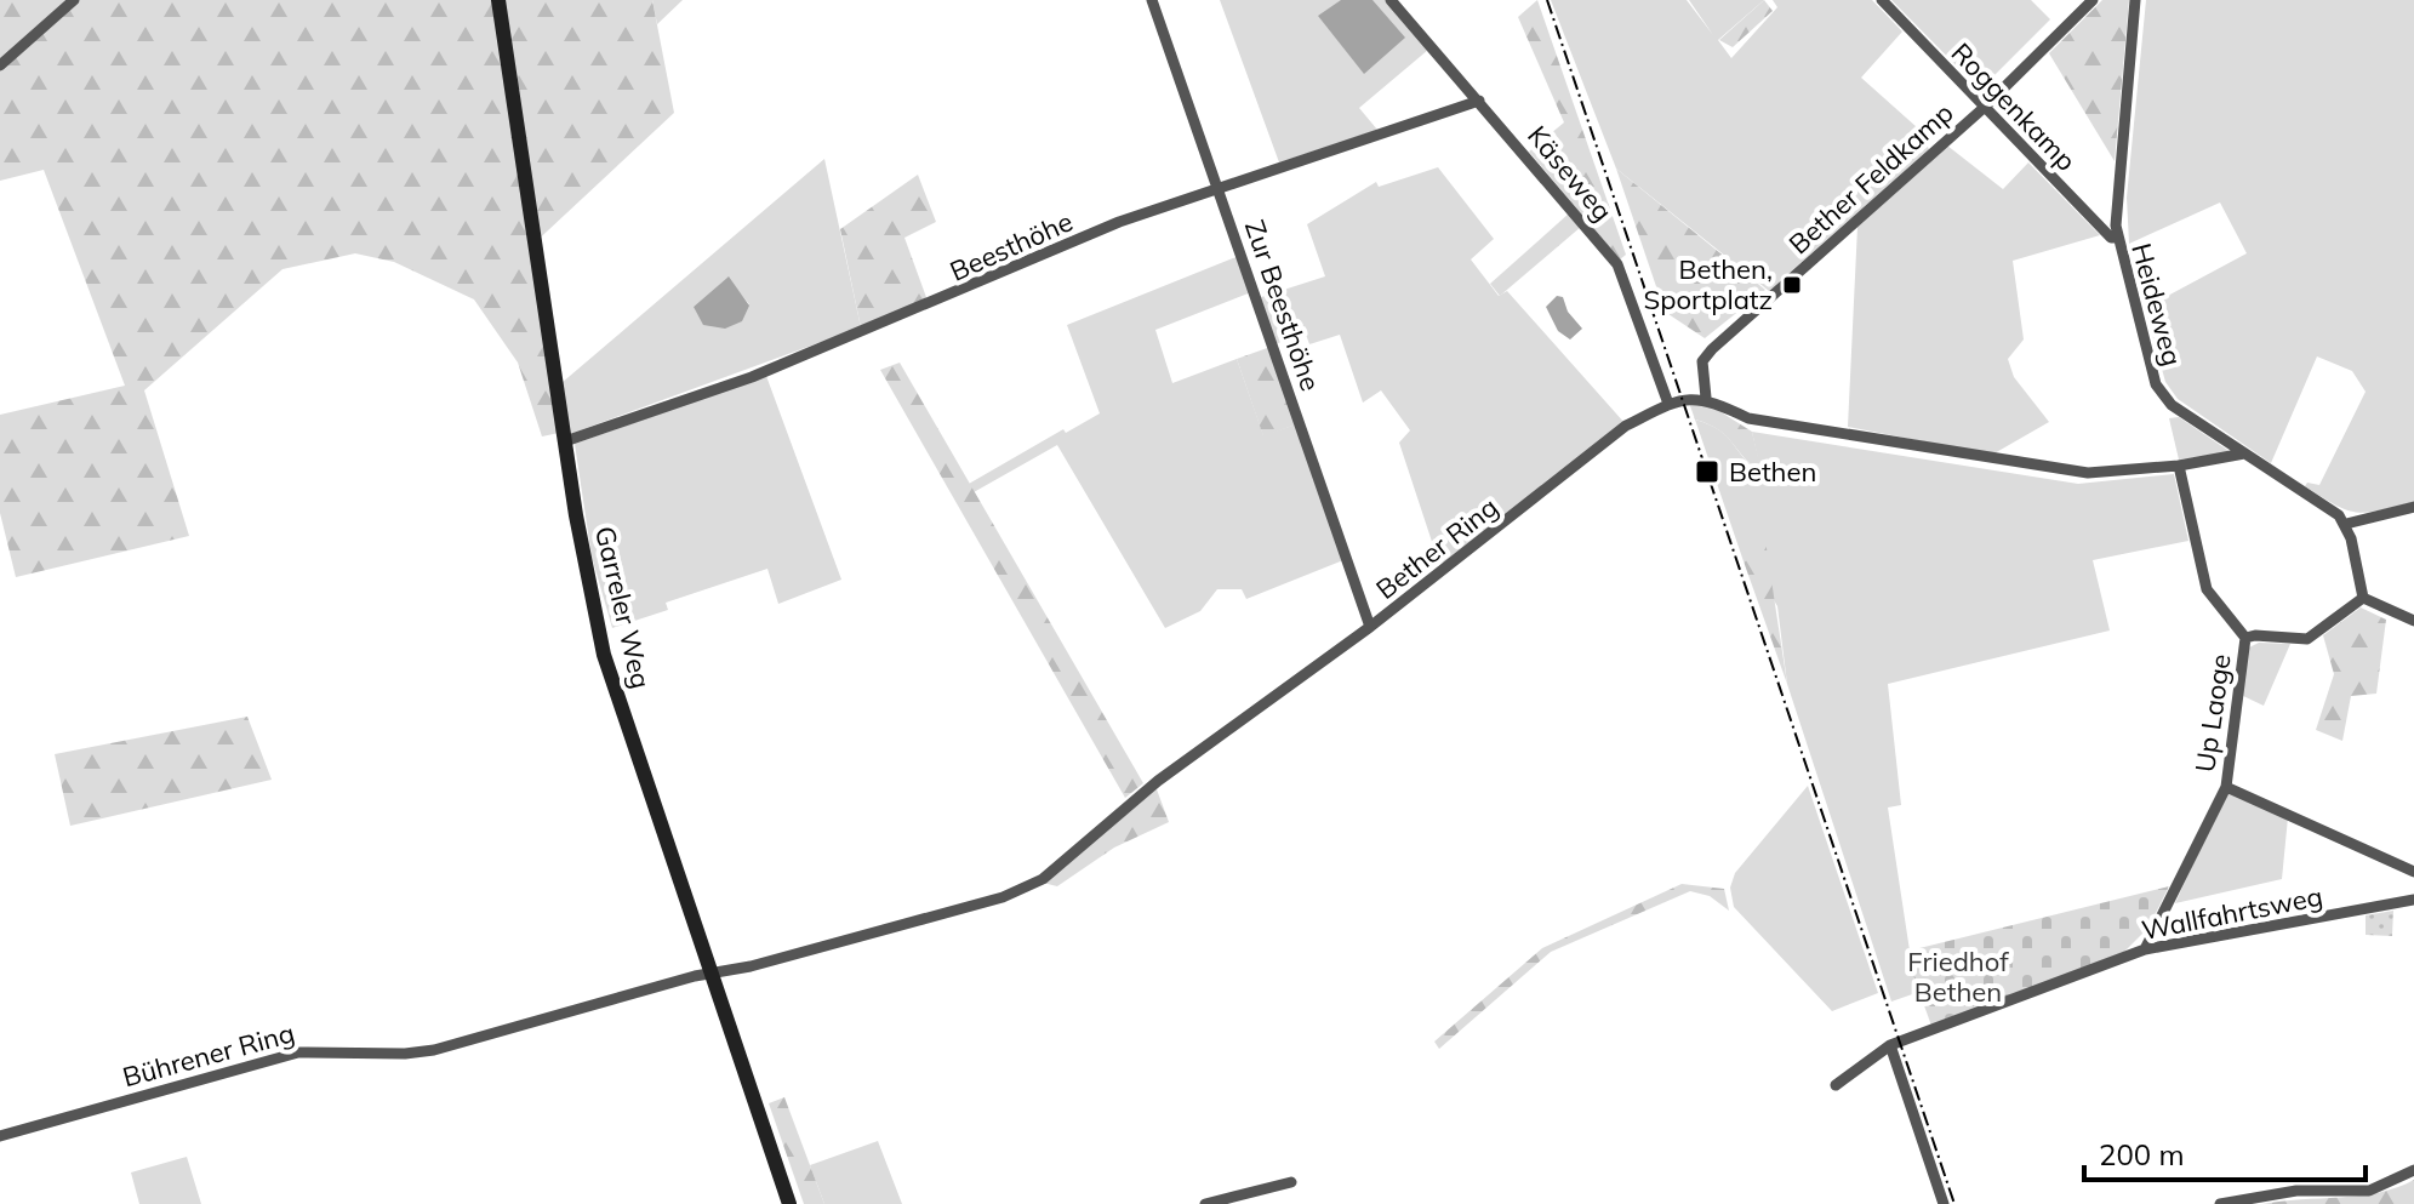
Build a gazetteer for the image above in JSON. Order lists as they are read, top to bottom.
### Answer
{
  "streets": {
    "street": [
      "Roggenkamp",
      "Käseweg",
      "Bether Feldkamp",
      "Beesthöhe",
      "Heideweg",
      "Zur Beesthöhe",
      "Bether Ring",
      "Garreler Weg",
      "Up Laoge",
      "Wallfahrtsweg",
      "Bührener Ring"
    ]
  },
  "crossings": [
    ["Roggenkamp", "Bether Feldkamp"],
    ["Roggenkamp", "Heideweg"],
    ["Käseweg", "Beesthöhe"],
    ["Käseweg", "Bether Ring"],
    ["Bether Feldkamp", "Bether Ring"],
    ["Beesthöhe", "Zur Beesthöhe"],
    ["Beesthöhe", "Garreler Weg"],
    ["Zur Beesthöhe", "Bether Ring"],
    ["Bether Ring", "Garreler Weg"],
    ["Bether Ring", "Bührener Ring"],
    ["Garreler Weg", "Bührener Ring"],
    ["Up Laoge", "Wallfahrtsweg"]
  ],
  "parks": ["Friedhof Bethen"],
  "places": {
    "transit": ["Bethen, Sportplatz", "Bethen"]
  },
  "scale_bar": "200 m"
}
